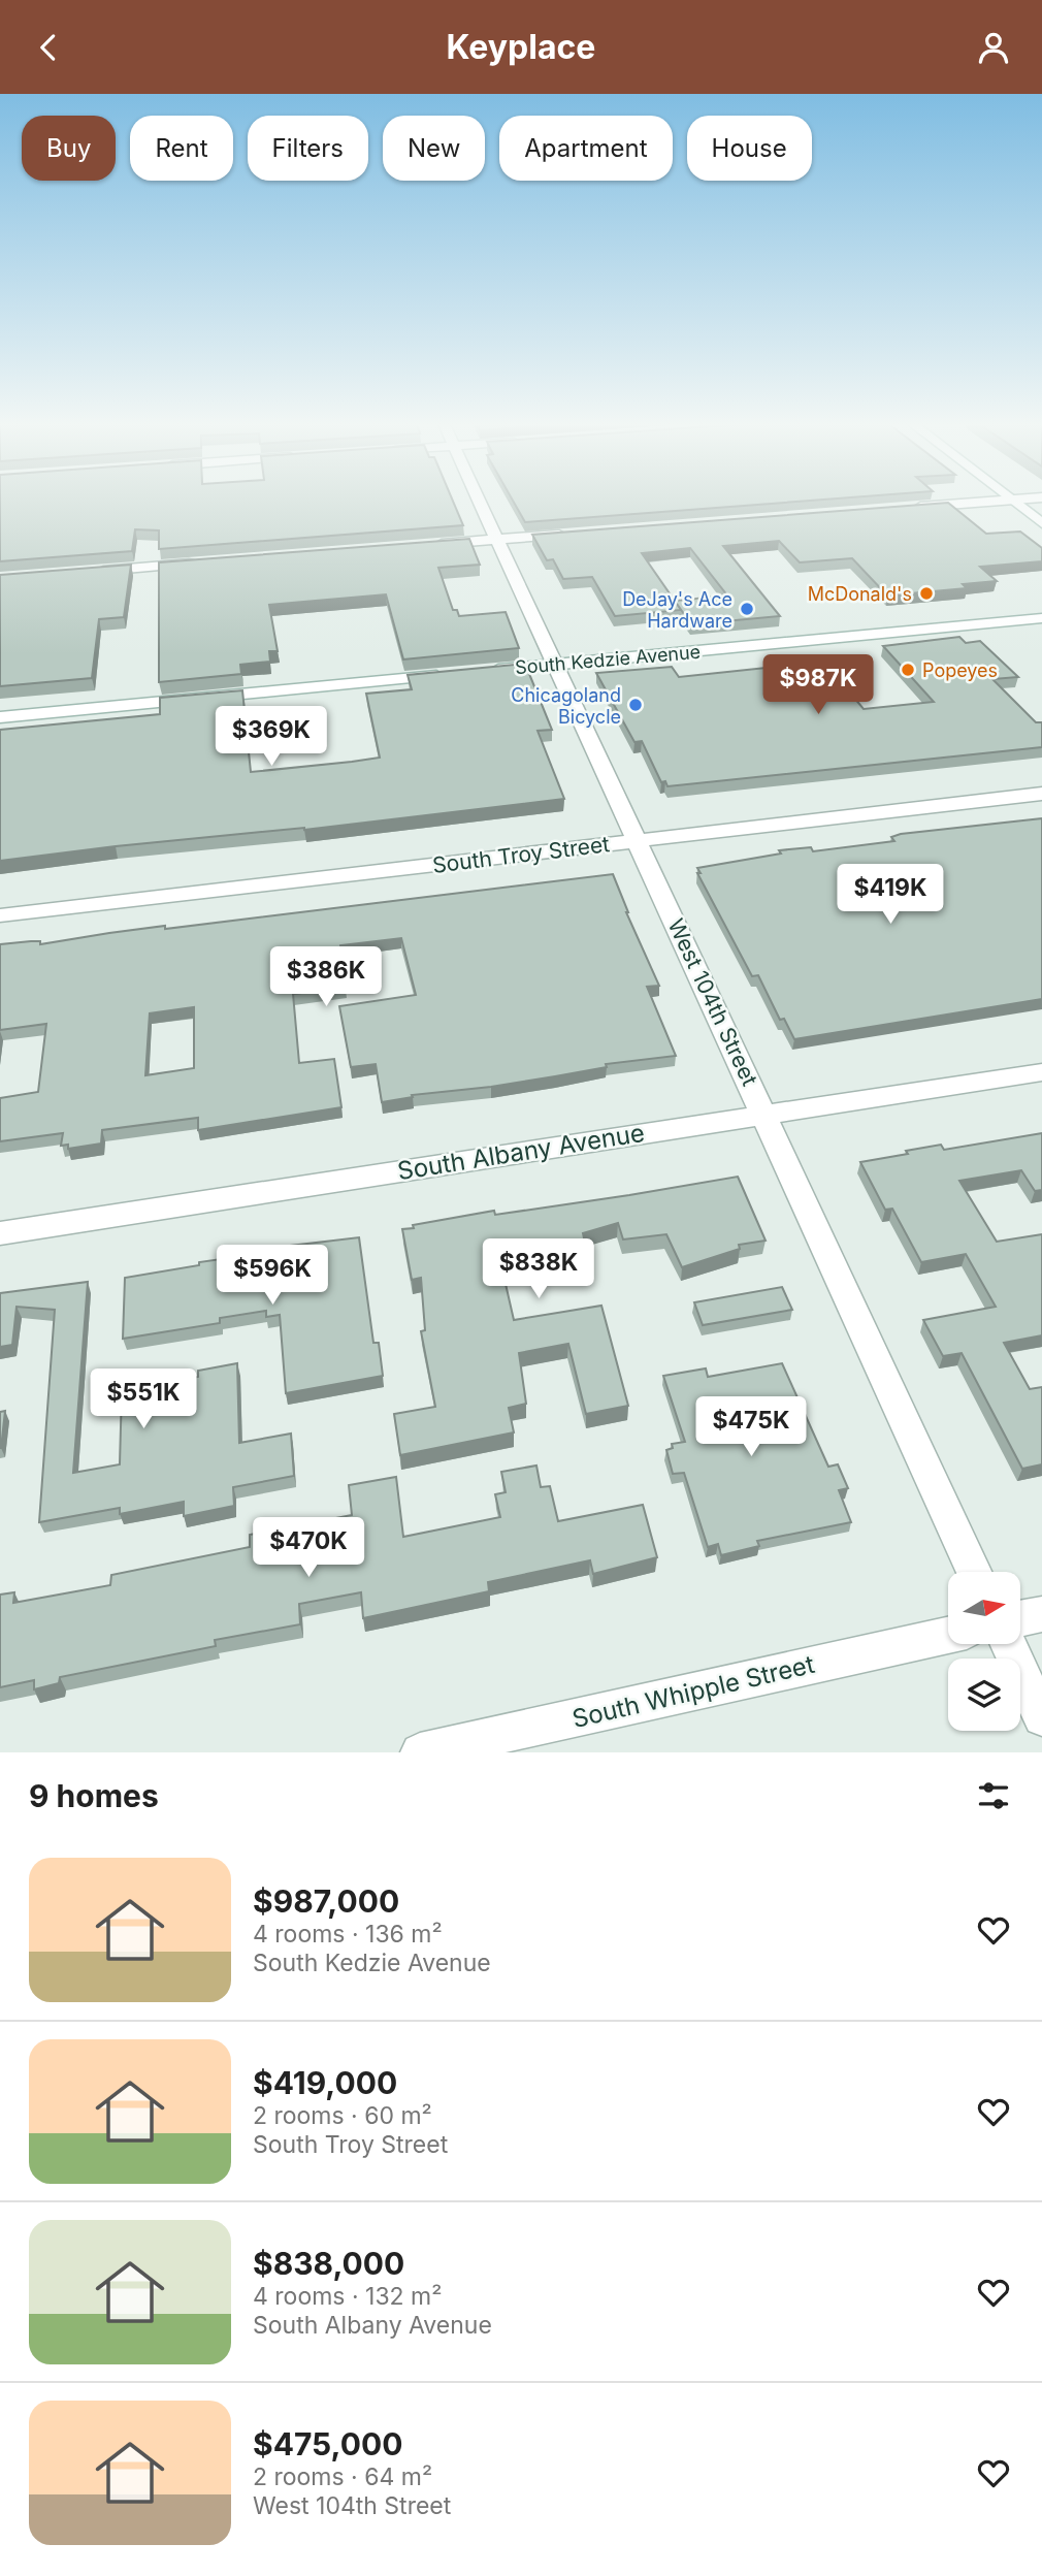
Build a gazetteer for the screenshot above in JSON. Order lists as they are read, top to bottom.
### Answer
{
  "streets": {
    "street": [
      "South Kedzie Avenue",
      "South Troy Street",
      "West 104th Street",
      "South Albany Avenue",
      "South Whipple Street"
    ]
  },
  "crossings": [
    ["South Kedzie Avenue", "West 104th Street"],
    ["South Troy Street", "West 104th Street"],
    ["West 104th Street", "South Albany Avenue"]
  ],
  "places": [
    "McDonald's",
    "DeJay's Ace Hardware",
    "Popeyes",
    "Chicagoland Bicycle"
  ],
  "north": "right",
  "page": {
    "header": "Keyplace",
    "chip": [
      "Buy",
      "Rent",
      "Filters",
      "New",
      "Apartment",
      "House"
    ],
    "price": [
      "$987K",
      "$369K",
      "$419K",
      "$386K",
      "$838K",
      "$596K",
      "$551K",
      "$475K",
      "$470K"
    ],
    "heading": "9 homes",
    "list": [
      {
        "name": "$987,000",
        "note": "4 rooms · 136 m² · South Kedzie Avenue"
      },
      {
        "name": "$419,000",
        "note": "2 rooms · 60 m² · South Troy Street"
      },
      {
        "name": "$838,000",
        "note": "4 rooms · 132 m² · South Albany Avenue"
      },
      {
        "name": "$475,000",
        "note": "2 rooms · 64 m² · West 104th Street"
      }
    ]
  }
}
